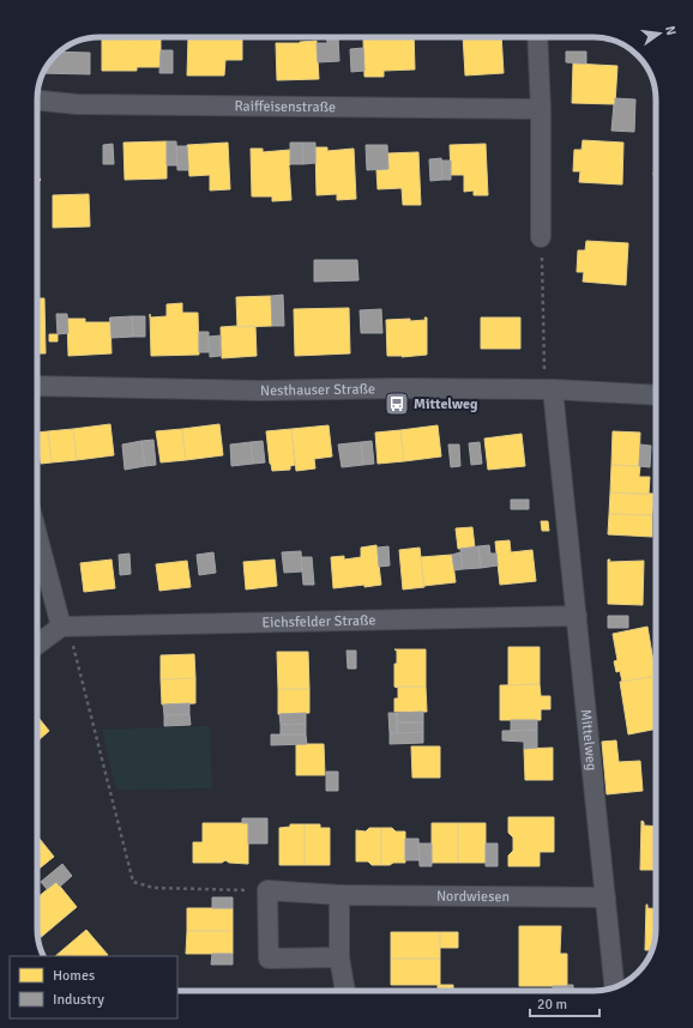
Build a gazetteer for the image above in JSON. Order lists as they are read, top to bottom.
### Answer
{
  "streets": {
    "street": [
      "Raiffeisenstraße",
      "Nesthauser Straße",
      "Eichsfelder Straße",
      "Mittelweg",
      "Nordwiesen"
    ]
  },
  "crossings": [
    ["Nesthauser Straße", "Mittelweg"],
    ["Eichsfelder Straße", "Mittelweg"],
    ["Mittelweg", "Nordwiesen"]
  ],
  "places": {
    "bus stop": ["Mittelweg"]
  },
  "legend": ["Homes", "Industry"],
  "scale_bar": "20 m",
  "north": "right"
}
